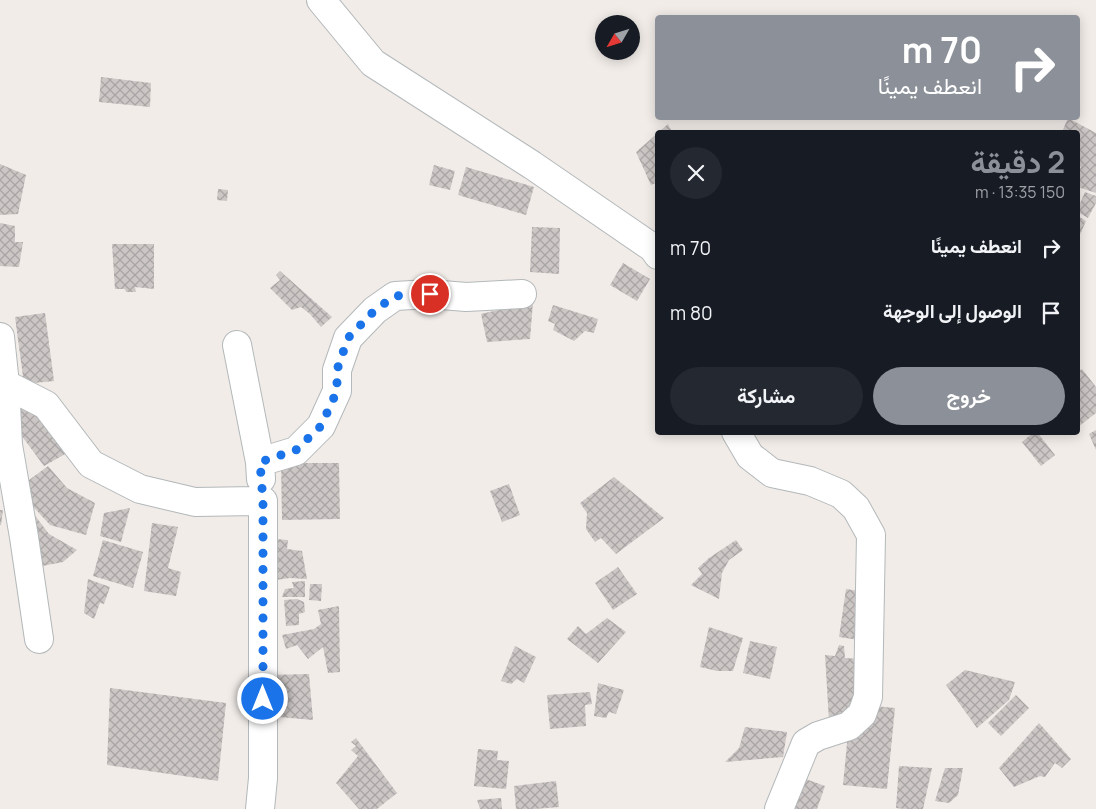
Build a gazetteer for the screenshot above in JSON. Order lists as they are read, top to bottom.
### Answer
{
  "north": "bottom left",
  "page": {
    "turn": ["70 m", "انعطف يمينًا"],
    "heading": ["2 دقيقة", "150 m · 13:35"],
    "list": [
      {
        "name": "انعطف يمينًا",
        "value": "70 m"
      },
      {
        "name": "الوصول إلى الوجهة",
        "value": "80 m"
      }
    ],
    "buttons": ["خروج", "مشاركة"]
  }
}
